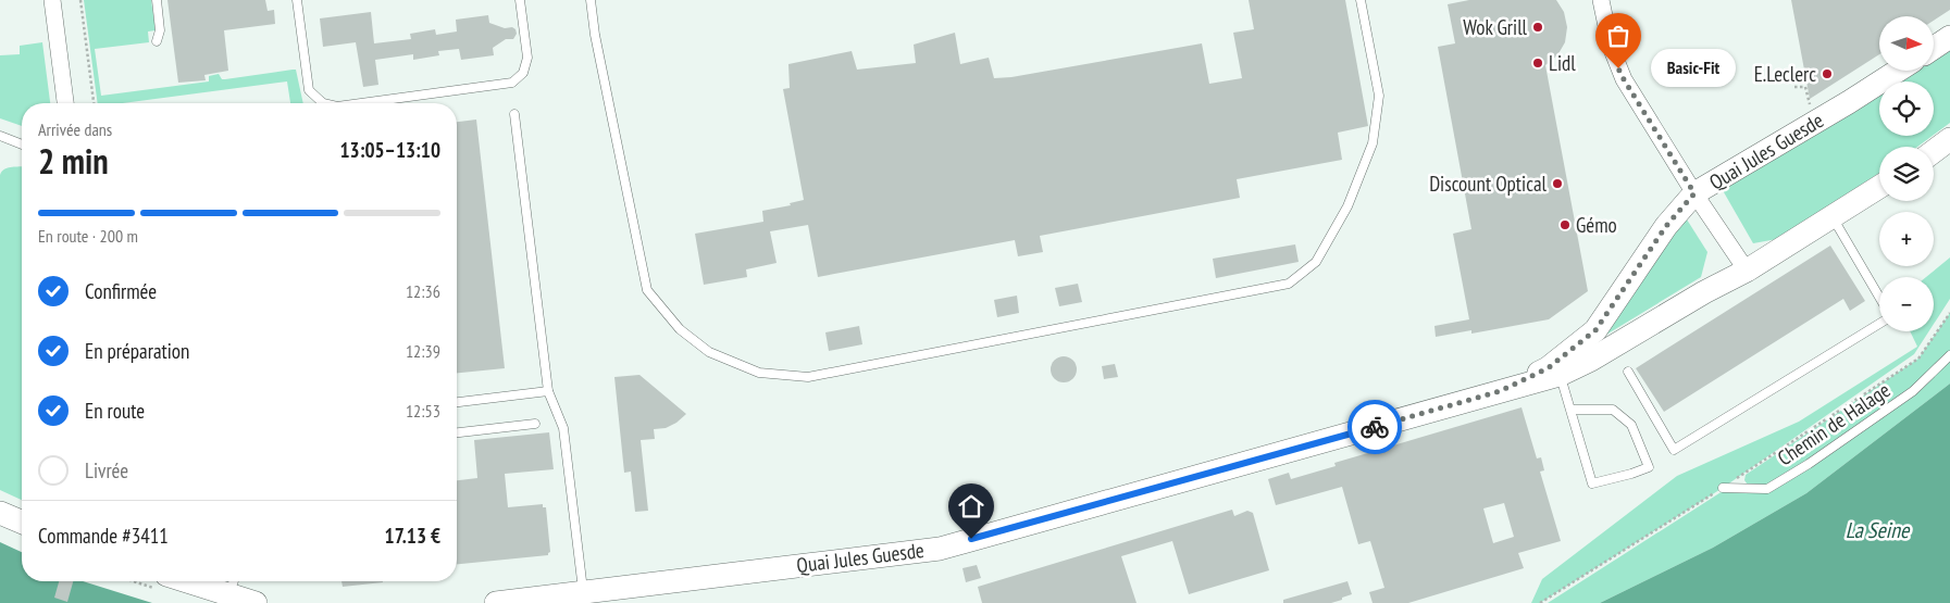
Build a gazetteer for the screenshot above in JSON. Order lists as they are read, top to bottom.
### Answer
{
  "streets": {
    "main road": ["Quai Jules Guesde"],
    "lane": ["Chemin de Halage"]
  },
  "water": ["La Seine"],
  "places": [
    "Wok Grill",
    "Lidl",
    "Basic-Fit",
    "E.Leclerc",
    "Discount Optical",
    "Gémo"
  ],
  "north": "right",
  "page": {
    "map_buttons": ["+", "−"],
    "bubble": "Basic-Fit",
    "heading": ["2 min", "Arrivée dans", "13:05–13:10"],
    "panel": ["Commande #3411", "17.13 €"],
    "bar": "En route · 200 m",
    "list": [
      ["Confirmée", "12:36"],
      ["En préparation", "12:39"],
      ["En route", "12:53"],
      "Livrée"
    ]
  }
}
